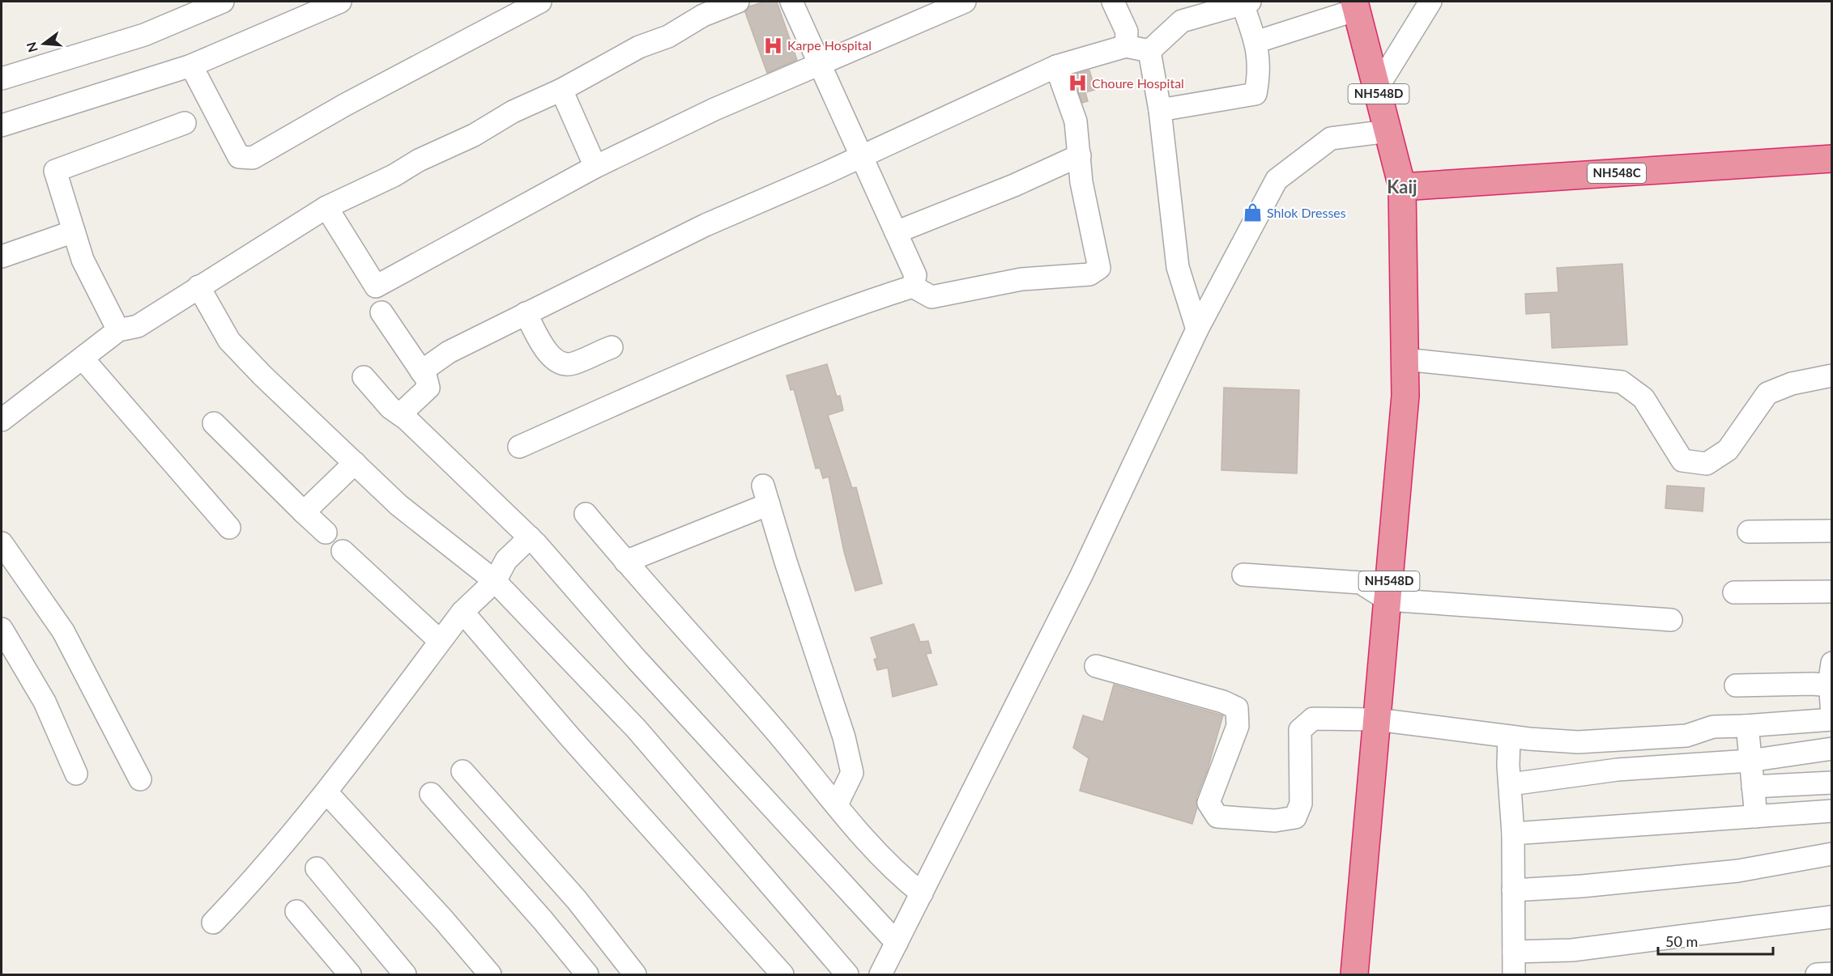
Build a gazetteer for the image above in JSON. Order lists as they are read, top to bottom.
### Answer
{
  "streets": {
    "highway": ["NH548D", "NH548C"]
  },
  "crossings": [
    ["NH548D", "NH548C"]
  ],
  "districts": ["Kaij"],
  "places": {
    "hospital": ["Karpe Hospital", "Choure Hospital"],
    "shop": ["Shlok Dresses"]
  },
  "scale_bar": "50 m",
  "north": "left"
}
